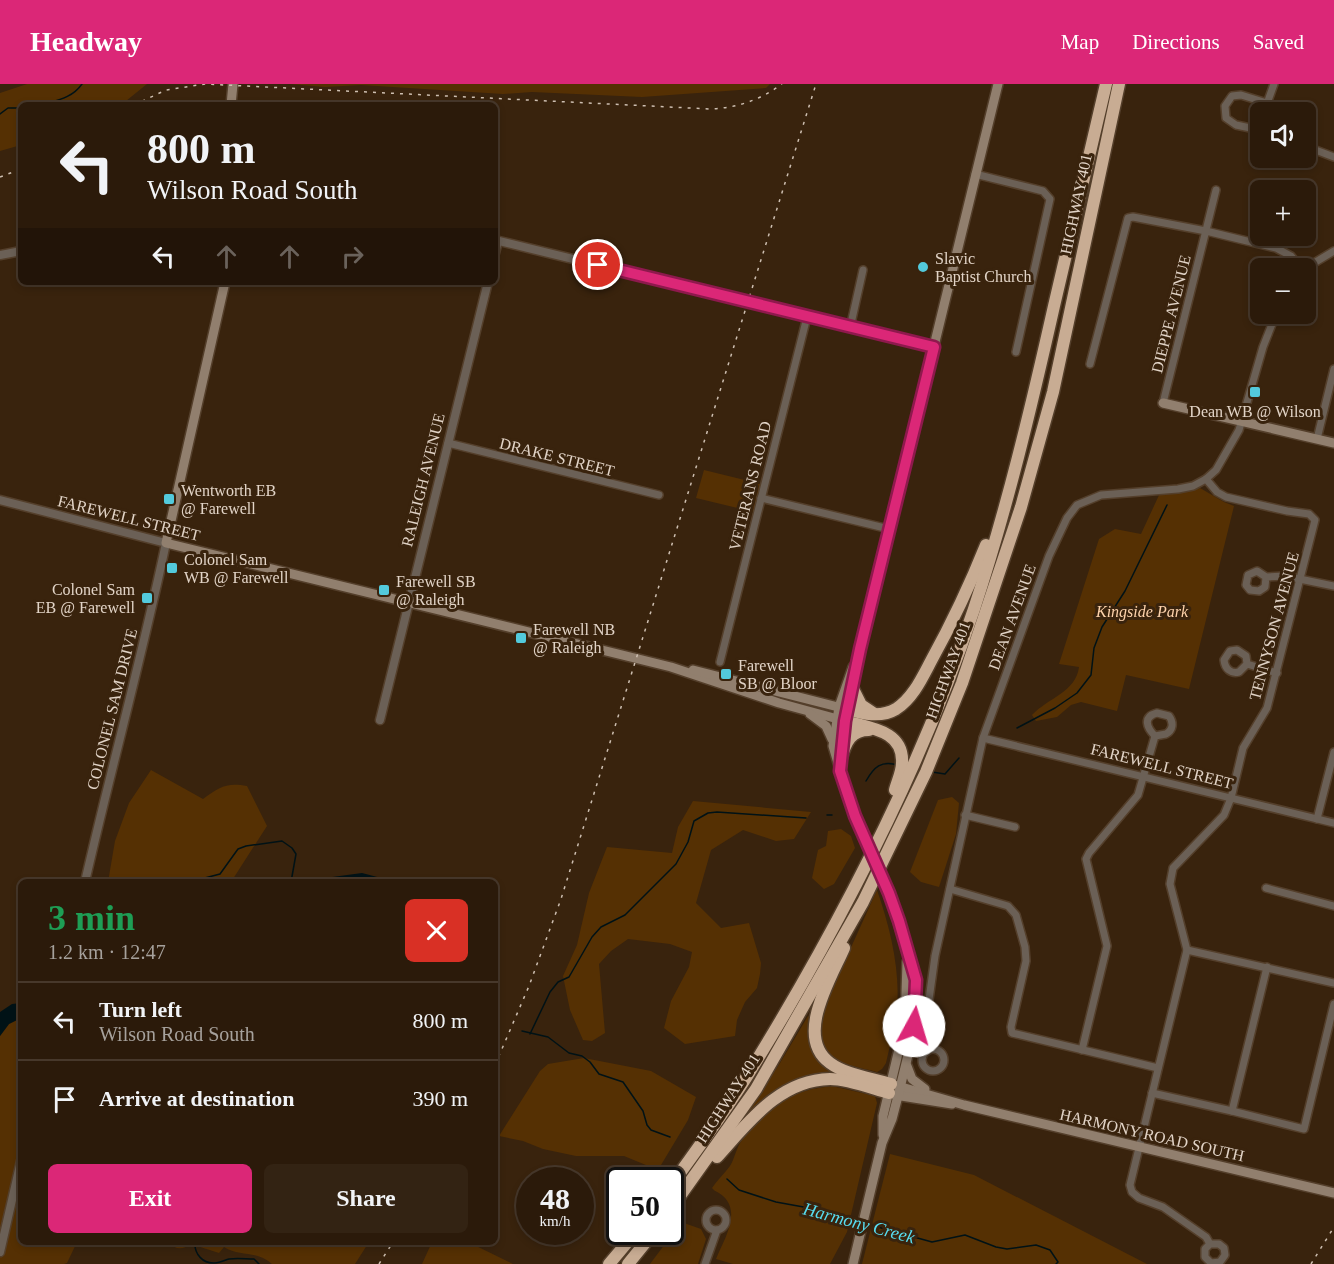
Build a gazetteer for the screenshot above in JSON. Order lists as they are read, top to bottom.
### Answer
{
  "streets": {
    "highway": ["HIGHWAY 401"],
    "main road": ["FAREWELL STREET", "HARMONY ROAD SOUTH"],
    "street": [
      "DIEPPE AVENUE",
      "DRAKE STREET",
      "RALEIGH AVENUE",
      "VETERANS ROAD",
      "DEAN AVENUE",
      "TENNYSON AVENUE",
      "COLONEL SAM DRIVE"
    ]
  },
  "crossings": [
    ["DRAKE STREET", "RALEIGH AVENUE"],
    ["RALEIGH AVENUE", "FAREWELL STREET"],
    ["FAREWELL STREET", "DEAN AVENUE"],
    ["FAREWELL STREET", "TENNYSON AVENUE"],
    ["FAREWELL STREET", "COLONEL SAM DRIVE"],
    ["DEAN AVENUE", "TENNYSON AVENUE"],
    ["TENNYSON AVENUE", "HARMONY ROAD SOUTH"]
  ],
  "water": ["Harmony Creek"],
  "parks": ["Kingside Park"],
  "places": {
    "other": ["Slavic Baptist Church"],
    "transit": [
      "Dean WB @ Wilson",
      "Wentworth EB @ Farewell",
      "Colonel Sam WB @ Farewell",
      "Farewell SB @ Raleigh",
      "Colonel Sam EB @ Farewell",
      "Farewell NB @ Raleigh",
      "Farewell SB @ Bloor"
    ]
  },
  "page": {
    "header": "Headway",
    "nav": ["Map", "Directions", "Saved"],
    "map_buttons": ["+", "−"],
    "turn": ["800 m", "Wilson Road South"],
    "heading": ["3 min", "1.2 km · 12:47"],
    "list": [
      {
        "name": "Turn left",
        "note": "Wilson Road South",
        "value": "800 m"
      },
      {
        "name": "Arrive at destination",
        "value": "390 m"
      }
    ],
    "buttons": ["Exit", "Share"],
    "speed": "48 km/h",
    "limit": "50"
  }
}
